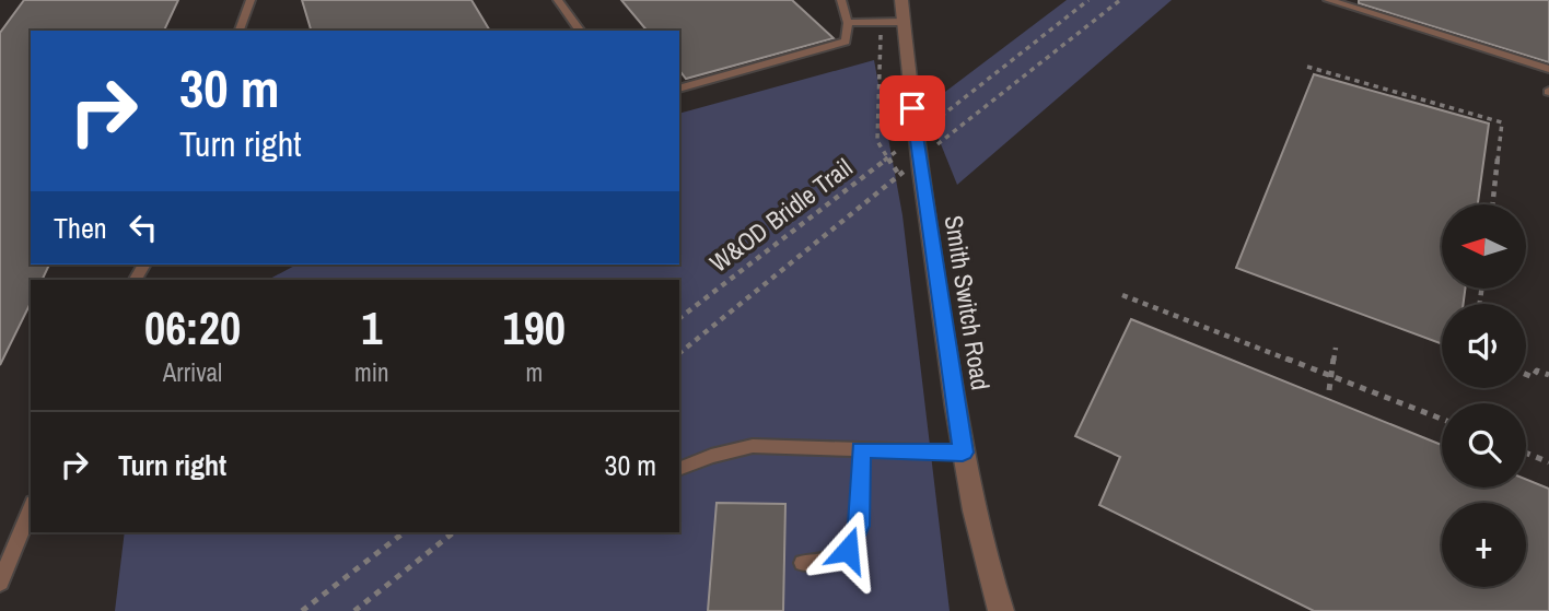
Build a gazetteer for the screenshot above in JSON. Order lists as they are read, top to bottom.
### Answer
{
  "streets": {
    "street": ["Smith Switch Road"],
    "path": ["W&OD Bridle Trail"]
  },
  "crossings": [
    ["W&OD Bridle Trail", "Smith Switch Road"]
  ],
  "north": "left",
  "page": {
    "turn": ["30 m", "Turn right"],
    "then": "Then",
    "map_buttons": "+",
    "eta": [
      "06:20",
      "Arrival",
      "1",
      "min",
      "190",
      "m"
    ],
    "list": [
      {
        "name": "Turn right",
        "value": "30 m"
      }
    ]
  }
}
